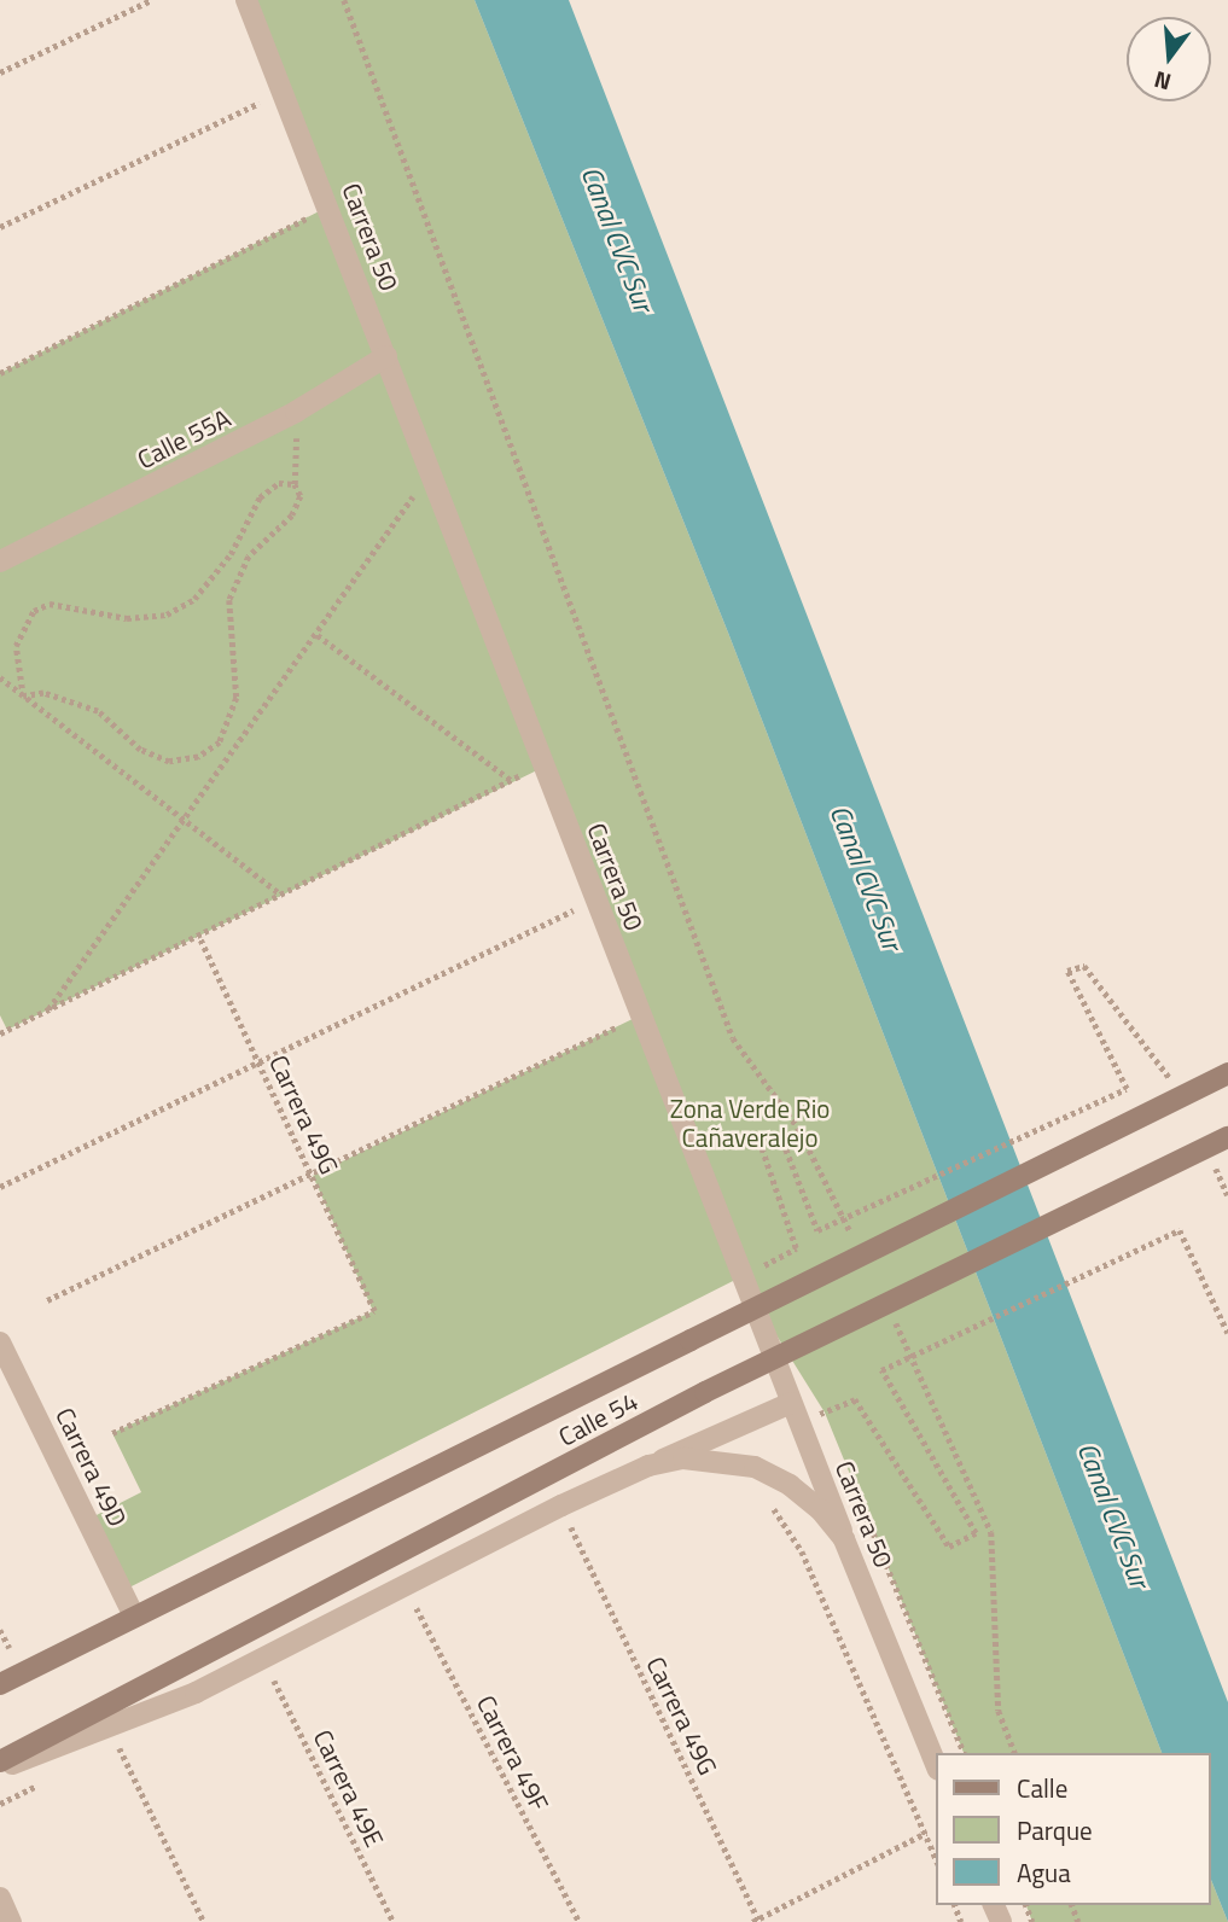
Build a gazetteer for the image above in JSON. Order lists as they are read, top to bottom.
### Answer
{
  "streets": {
    "main road": ["Calle 54"],
    "street": ["Carrera 50", "Calle 55A", "Carrera 49D"],
    "path": ["Carrera 49G", "Carrera 49F", "Carrera 49E"]
  },
  "crossings": [
    ["Carrera 50", "Calle 55A"],
    ["Calle 54", "Carrera 49D"]
  ],
  "water": ["Canal CVC Sur"],
  "parks": ["Zona Verde Rio Cañaveralejo"],
  "legend": ["Calle", "Parque", "Agua"],
  "north": "bottom"
}
